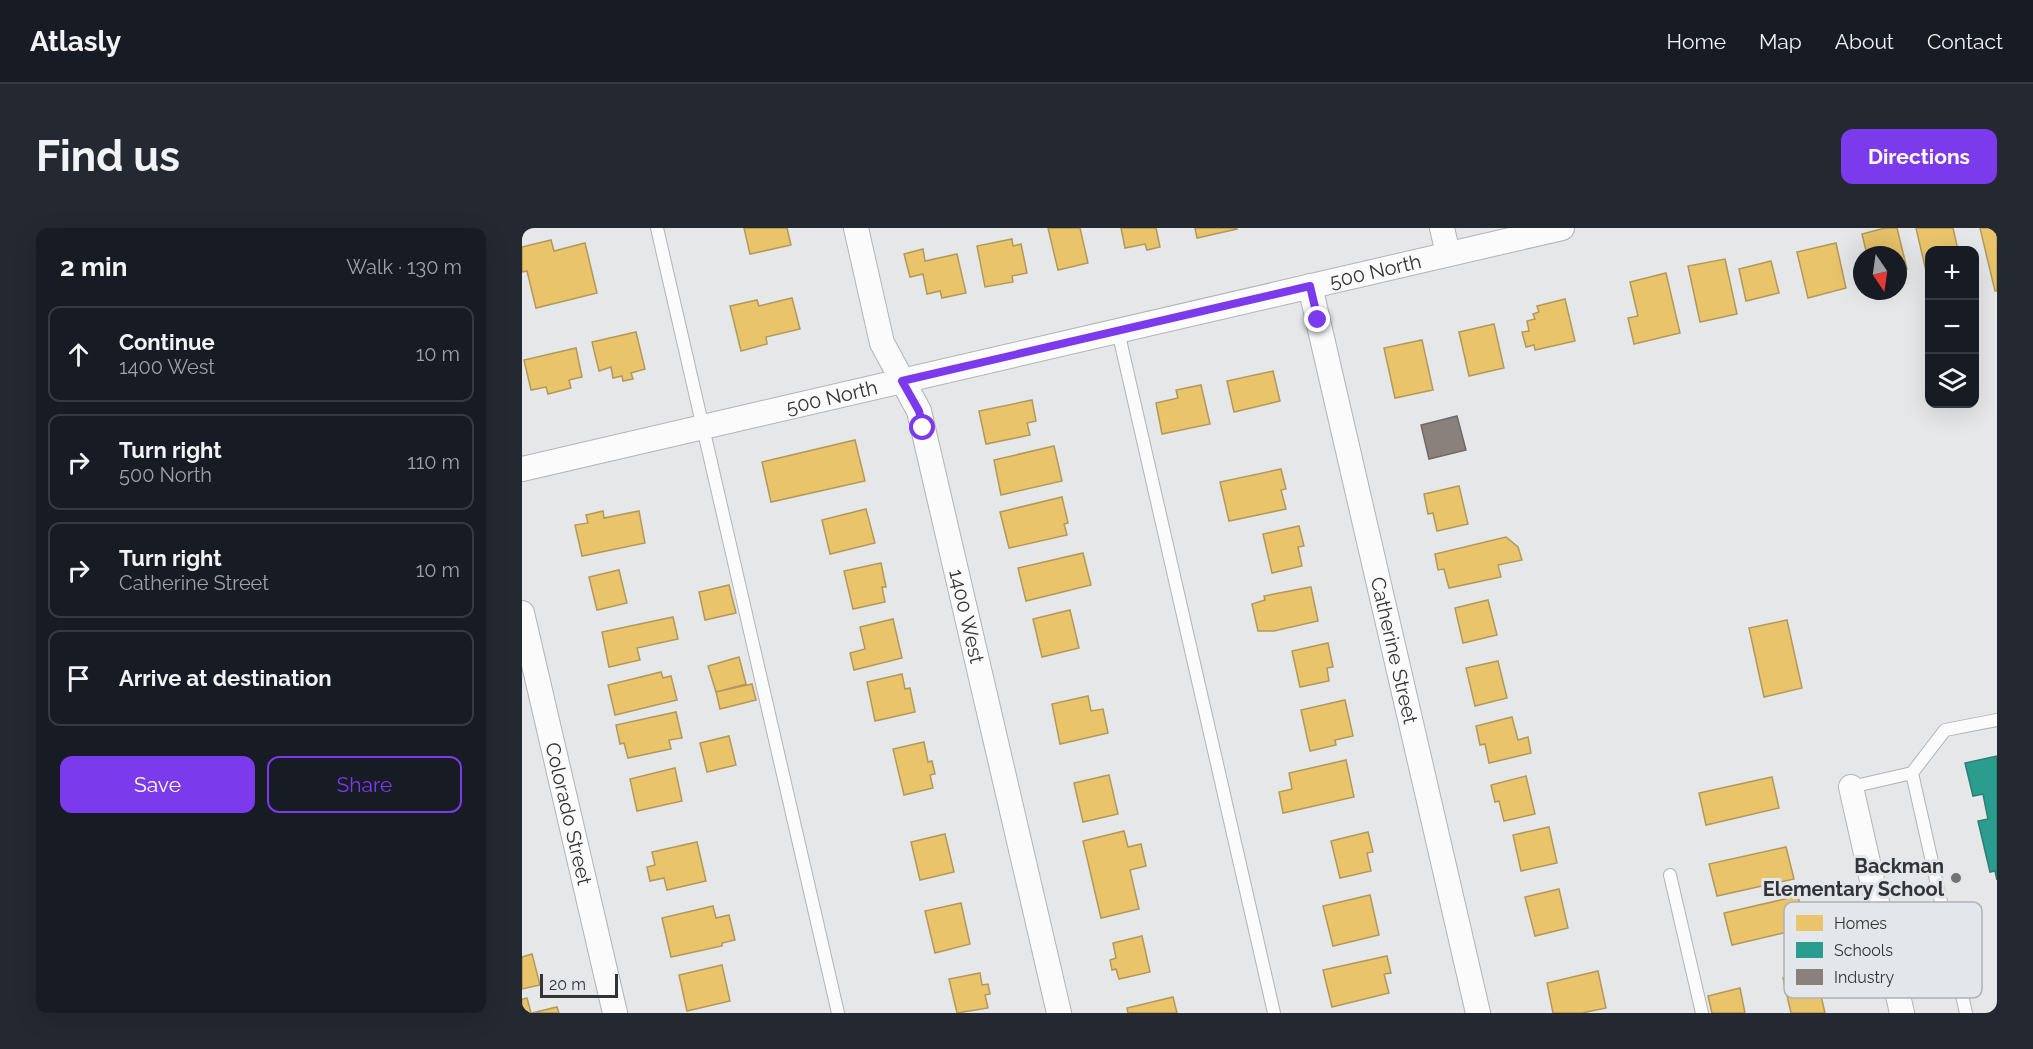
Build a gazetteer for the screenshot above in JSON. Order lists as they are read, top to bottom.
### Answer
{
  "streets": {
    "street": [
      "500 North",
      "1400 West",
      "Catherine Street",
      "Colorado Street"
    ]
  },
  "crossings": [
    ["500 North", "1400 West"],
    ["500 North", "Catherine Street"]
  ],
  "places": ["Backman Elementary School"],
  "legend": ["Homes", "Schools", "Industry"],
  "scale_bar": "20 m",
  "north": "bottom",
  "page": {
    "header": "Atlasly",
    "nav": [
      "Home",
      "Map",
      "About",
      "Contact"
    ],
    "buttons": [
      "Directions",
      ["Save", "Share"]
    ],
    "title": "Find us",
    "heading": ["2 min", "Walk · 130 m"],
    "map_buttons": ["+", "−"],
    "list": [
      ["Continue", "1400 West", "10 m"],
      ["Turn right", "500 North", "110 m"],
      ["Turn right", "Catherine Street", "10 m"],
      "Arrive at destination"
    ],
    "scale": "20 m"
  }
}
